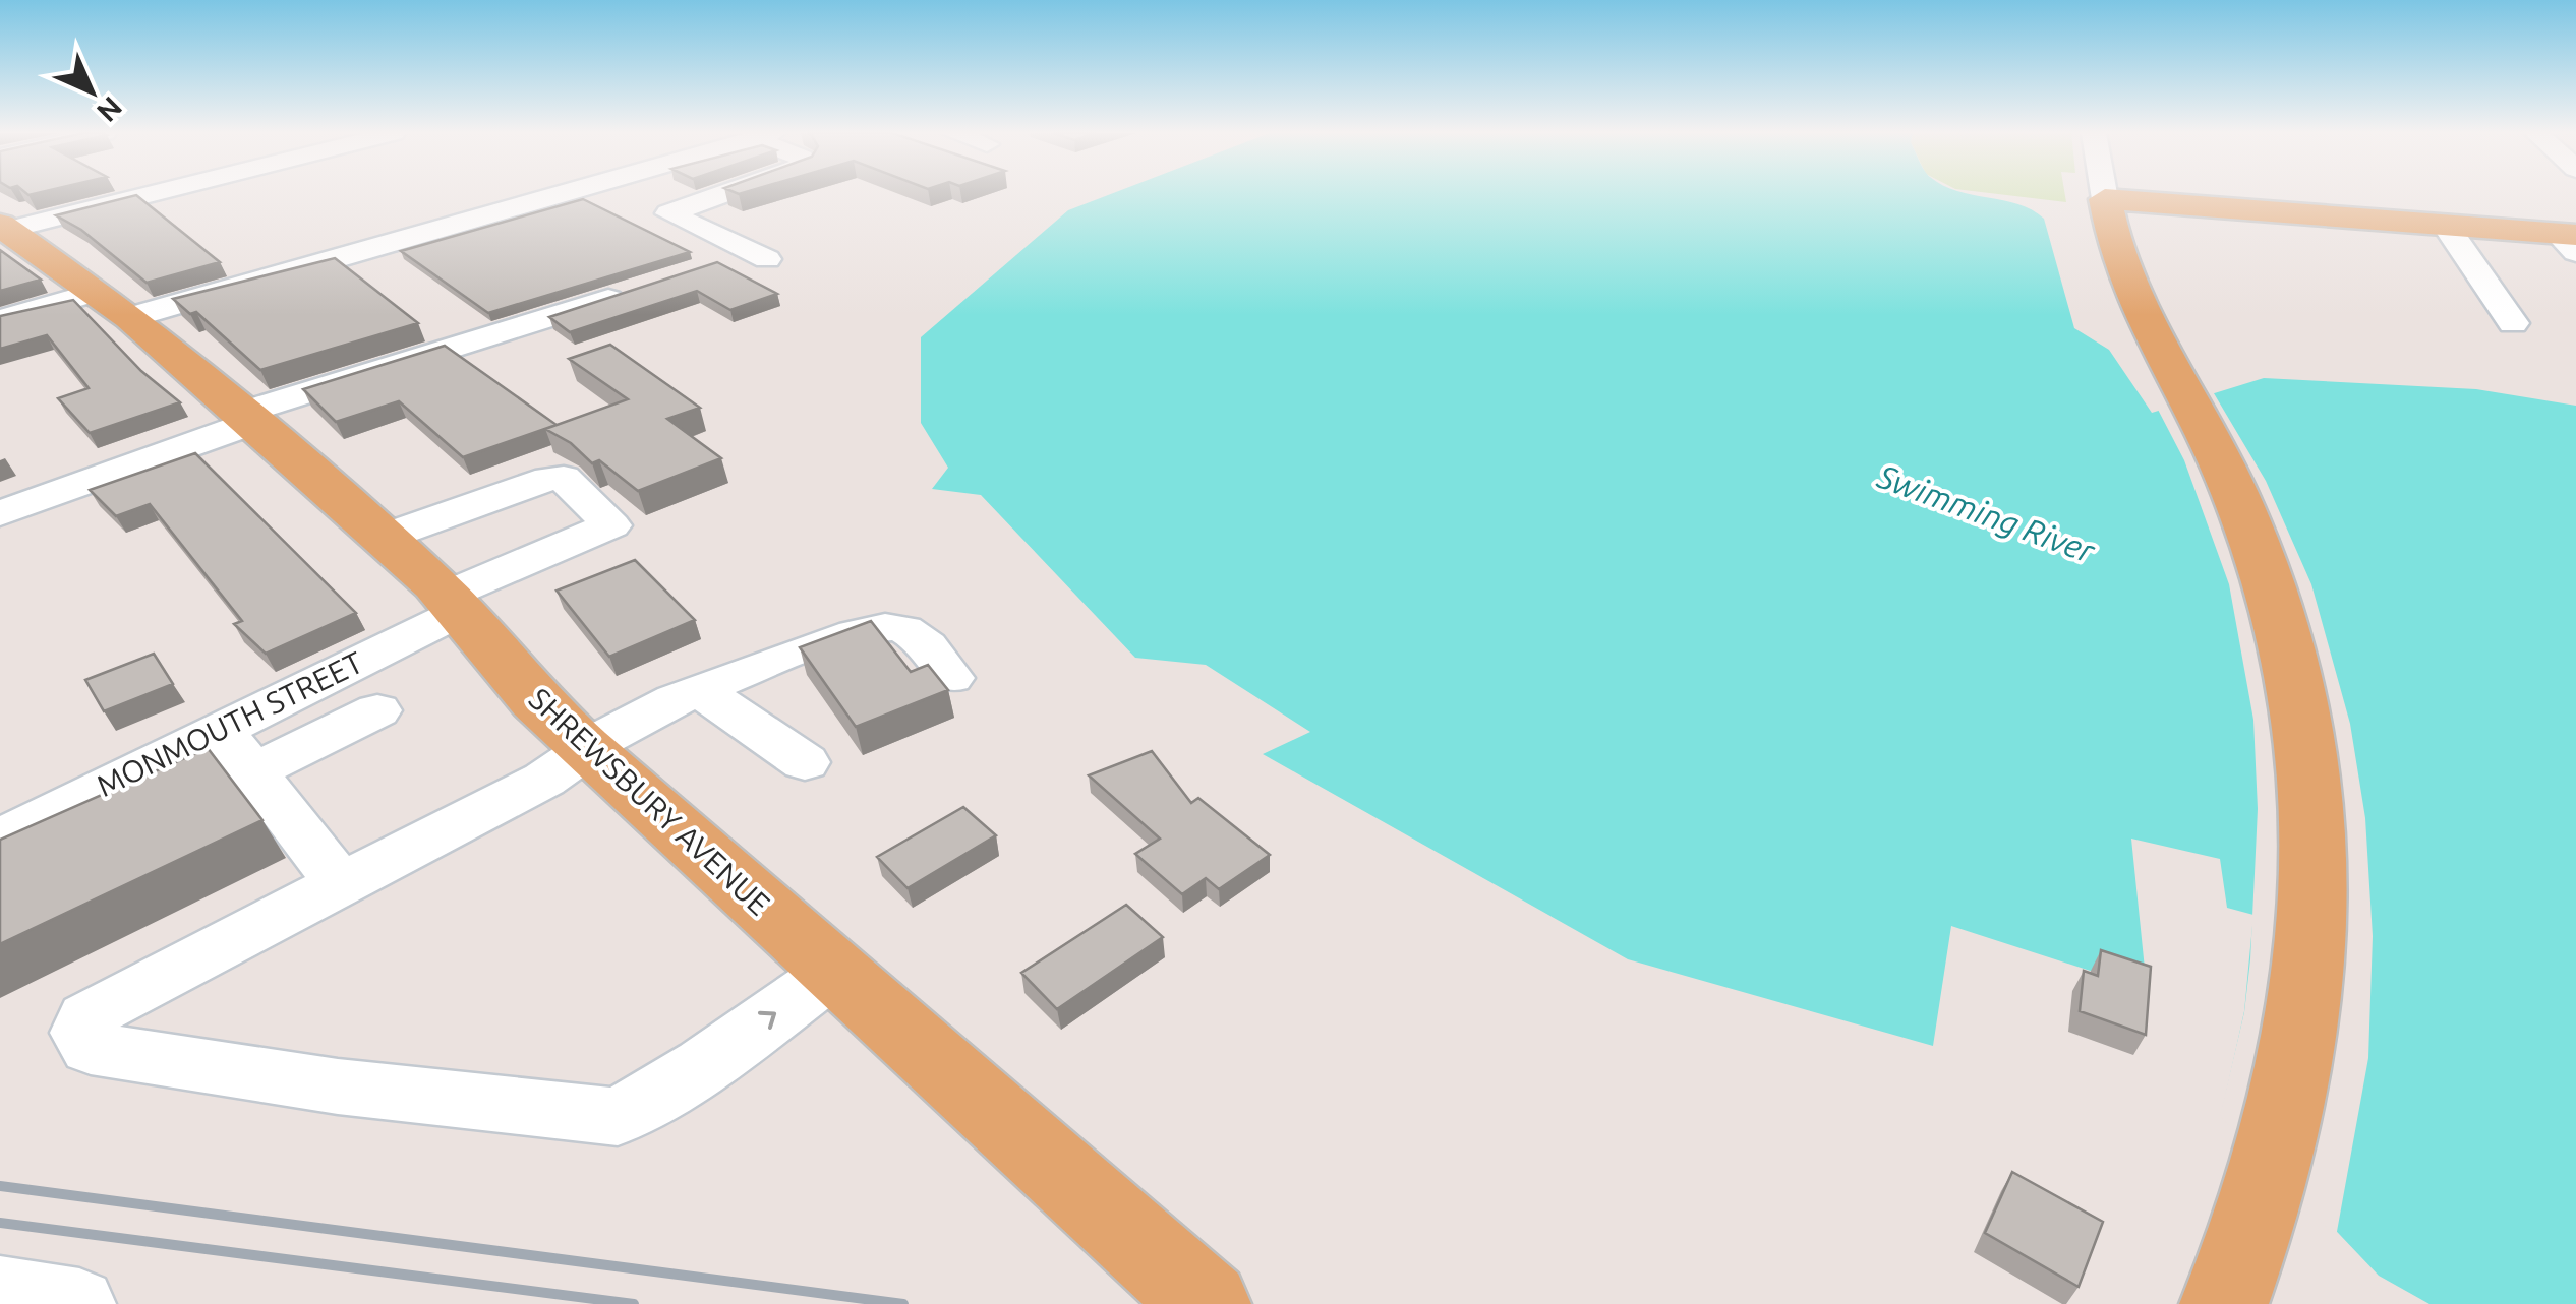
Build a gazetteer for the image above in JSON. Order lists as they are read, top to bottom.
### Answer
{
  "streets": {
    "main road": ["SHREWSBURY AVENUE"],
    "street": ["MONMOUTH STREET"]
  },
  "crossings": [
    ["MONMOUTH STREET", "SHREWSBURY AVENUE"]
  ],
  "water": ["Swimming River"],
  "north": "bottom right"
}
